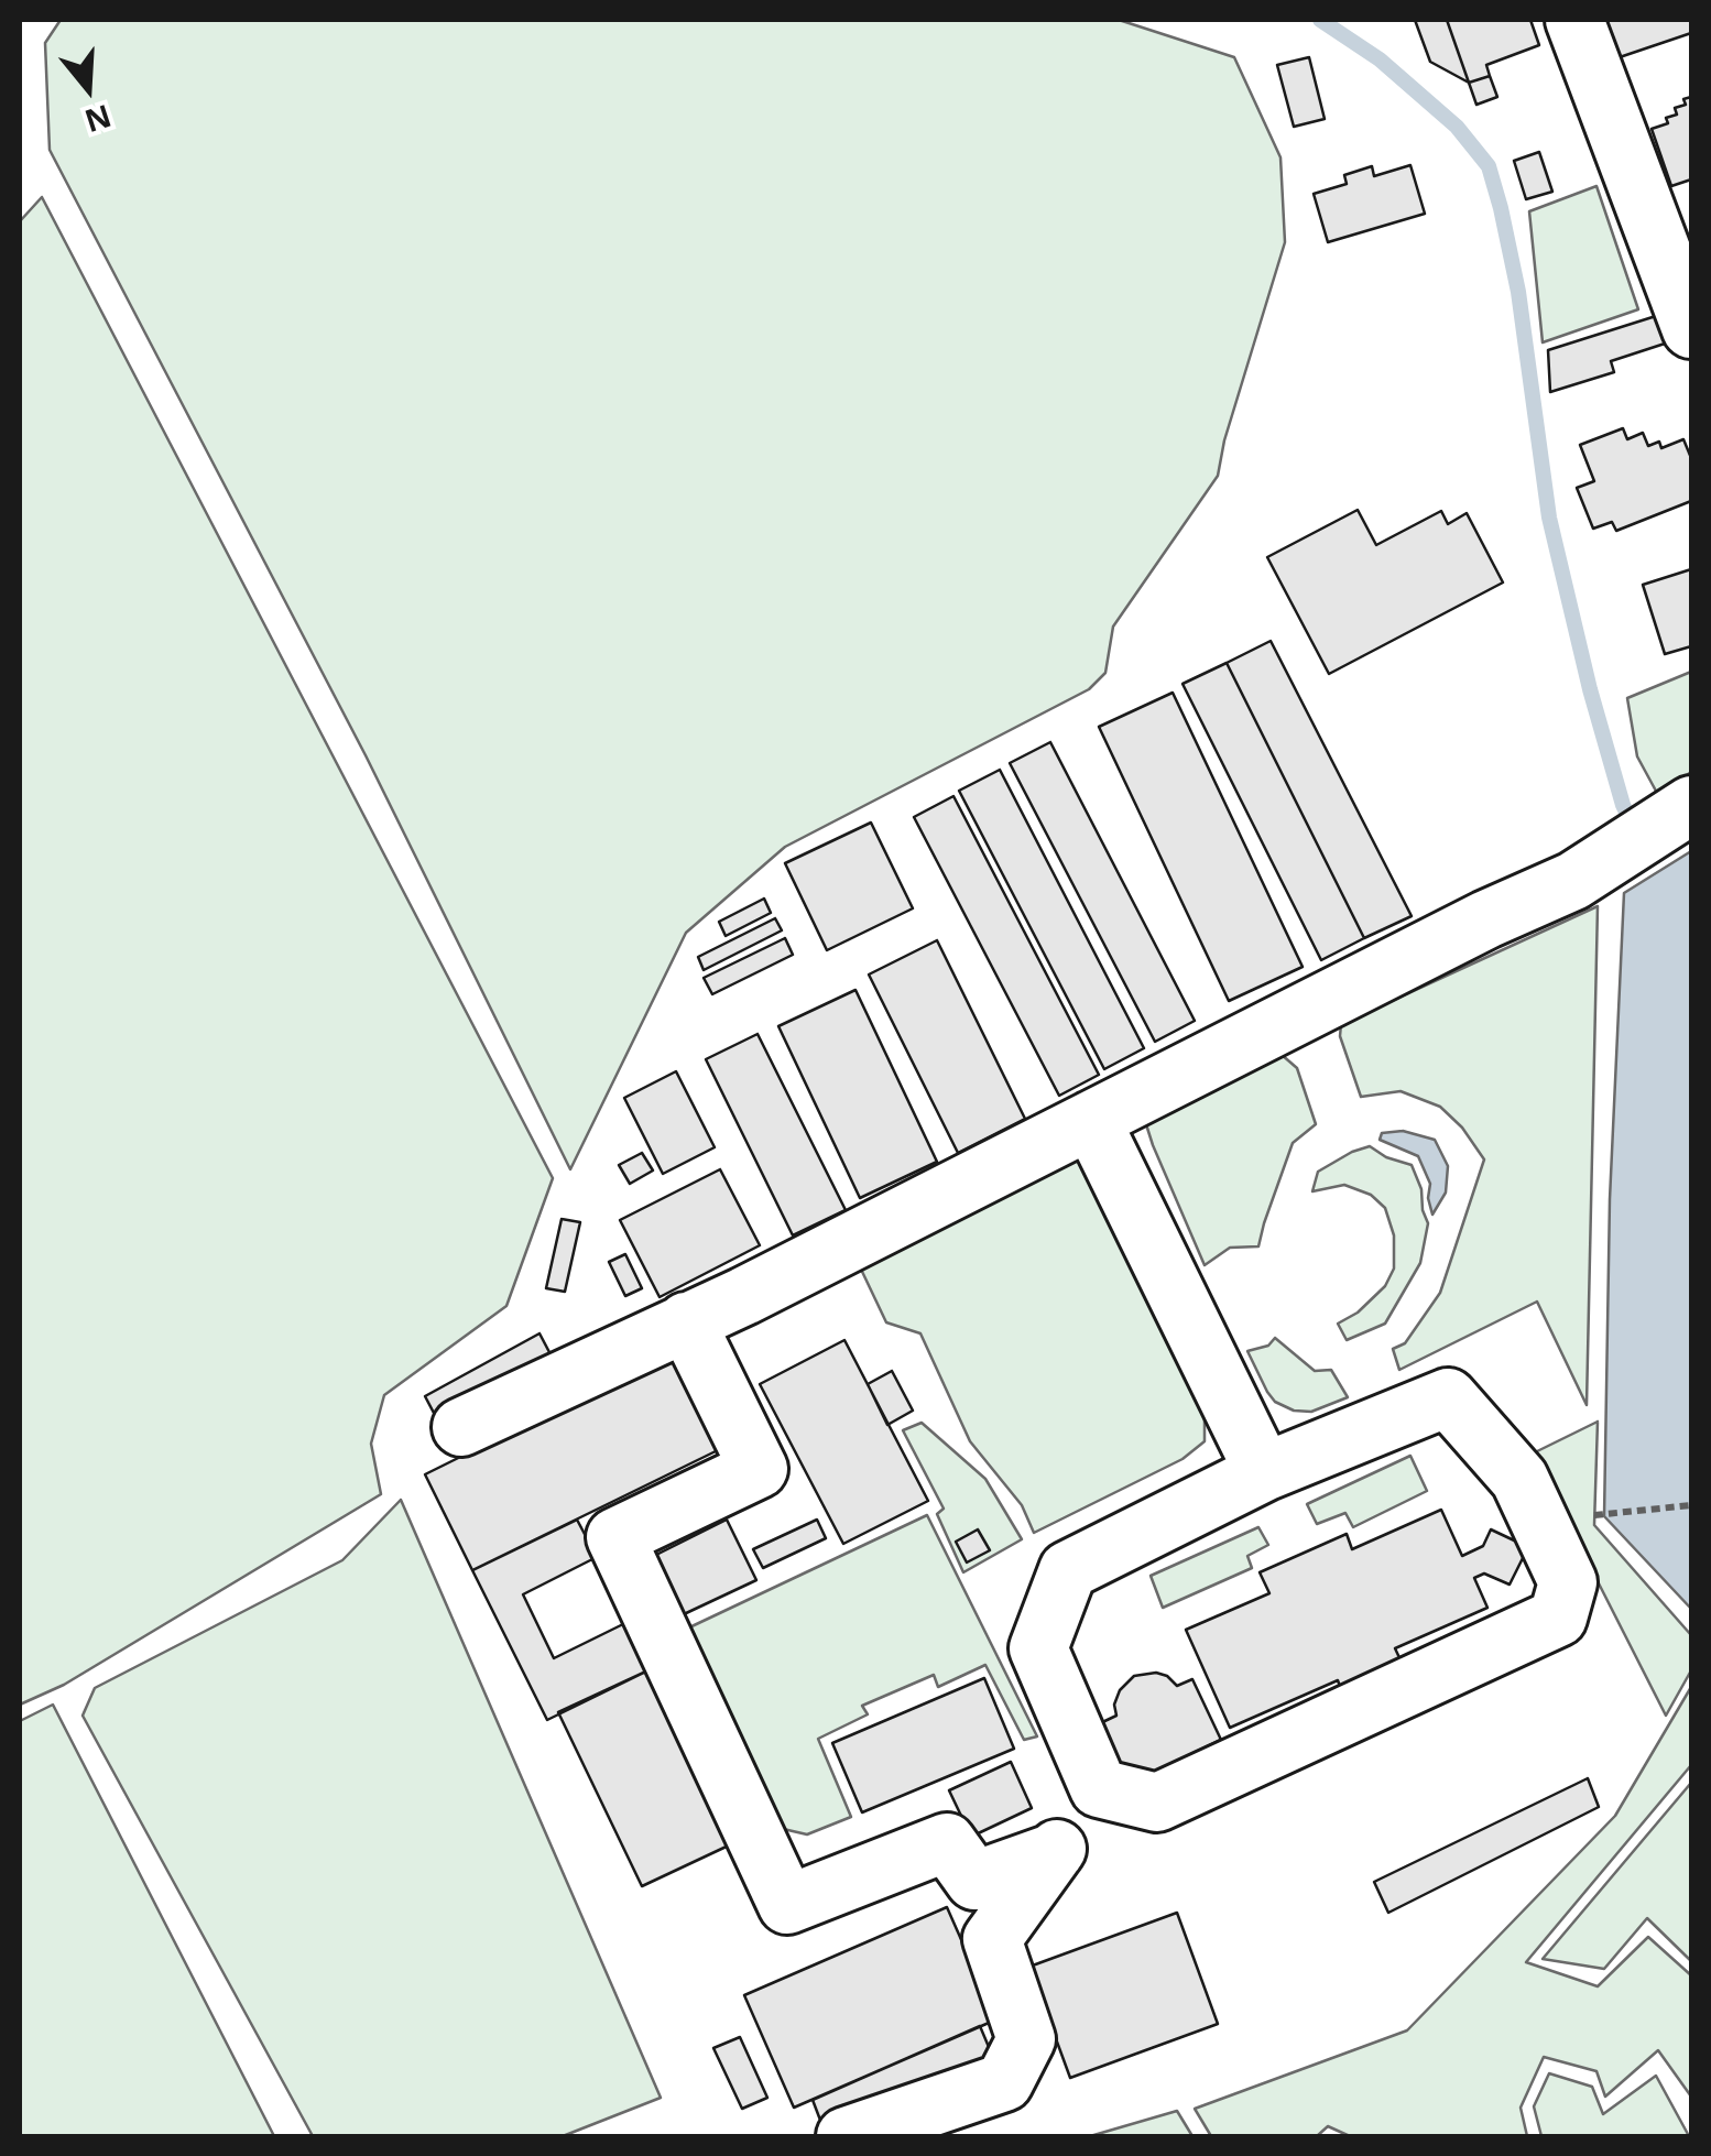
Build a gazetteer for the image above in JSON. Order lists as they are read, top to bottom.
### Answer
{
  "north": "bottom"
}
